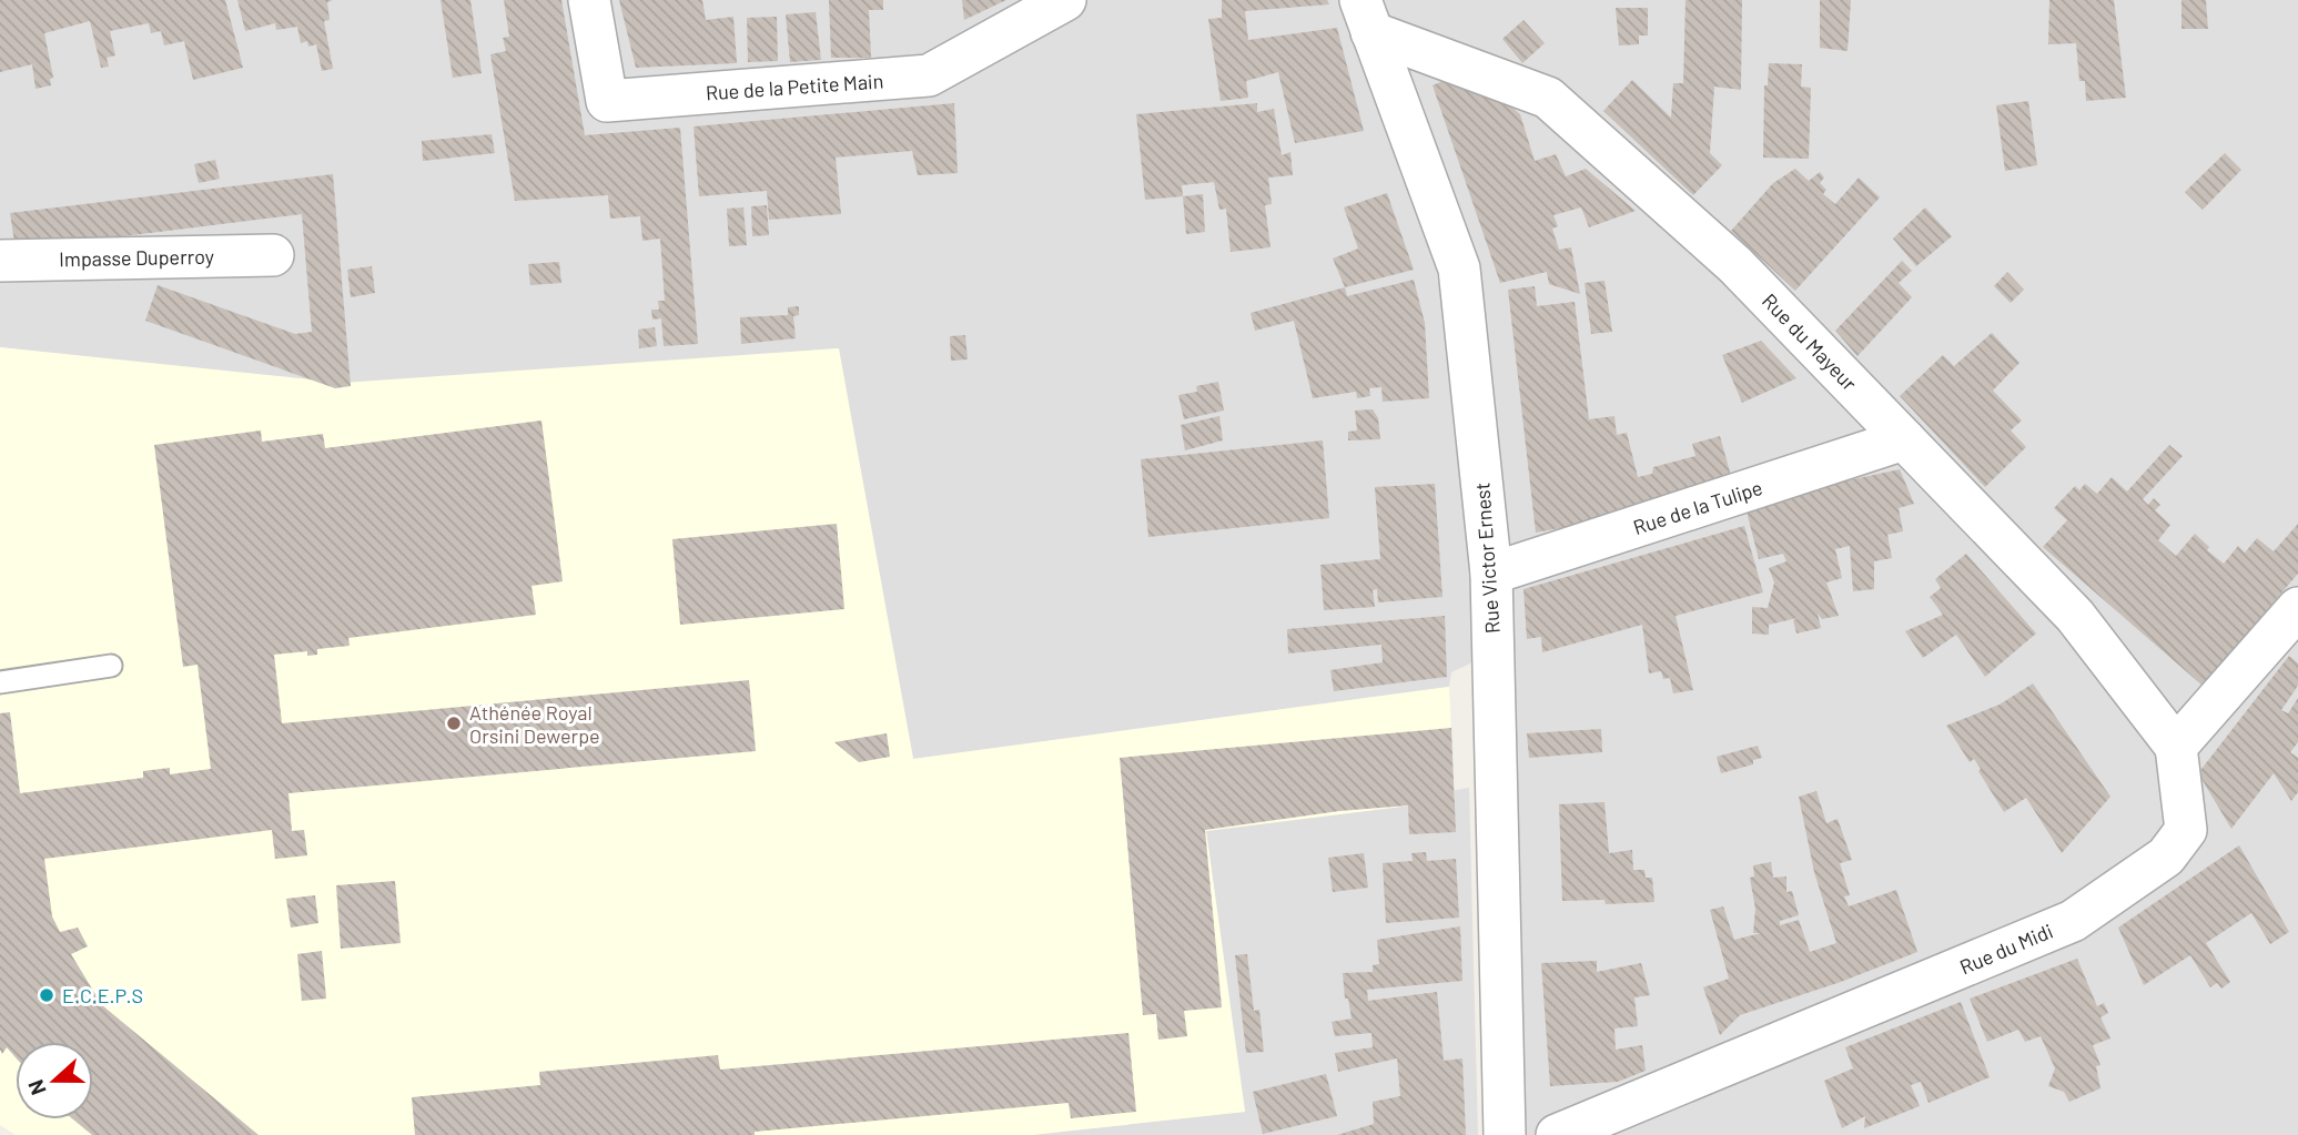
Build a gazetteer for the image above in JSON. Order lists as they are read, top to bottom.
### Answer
{
  "streets": {
    "street": [
      "Rue de la Petite Main",
      "Impasse Duperroy",
      "Rue du Mayeur",
      "Rue de la Tulipe",
      "Rue Victor Ernest",
      "Rue du Midi"
    ]
  },
  "crossings": [
    ["Rue du Mayeur", "Rue de la Tulipe"],
    ["Rue du Mayeur", "Rue Victor Ernest"],
    ["Rue du Mayeur", "Rue du Midi"],
    ["Rue de la Tulipe", "Rue Victor Ernest"]
  ],
  "places": ["Athénée Royal Orsini Dewerpe", "E.C.E.P.S"],
  "north": "left"
}
